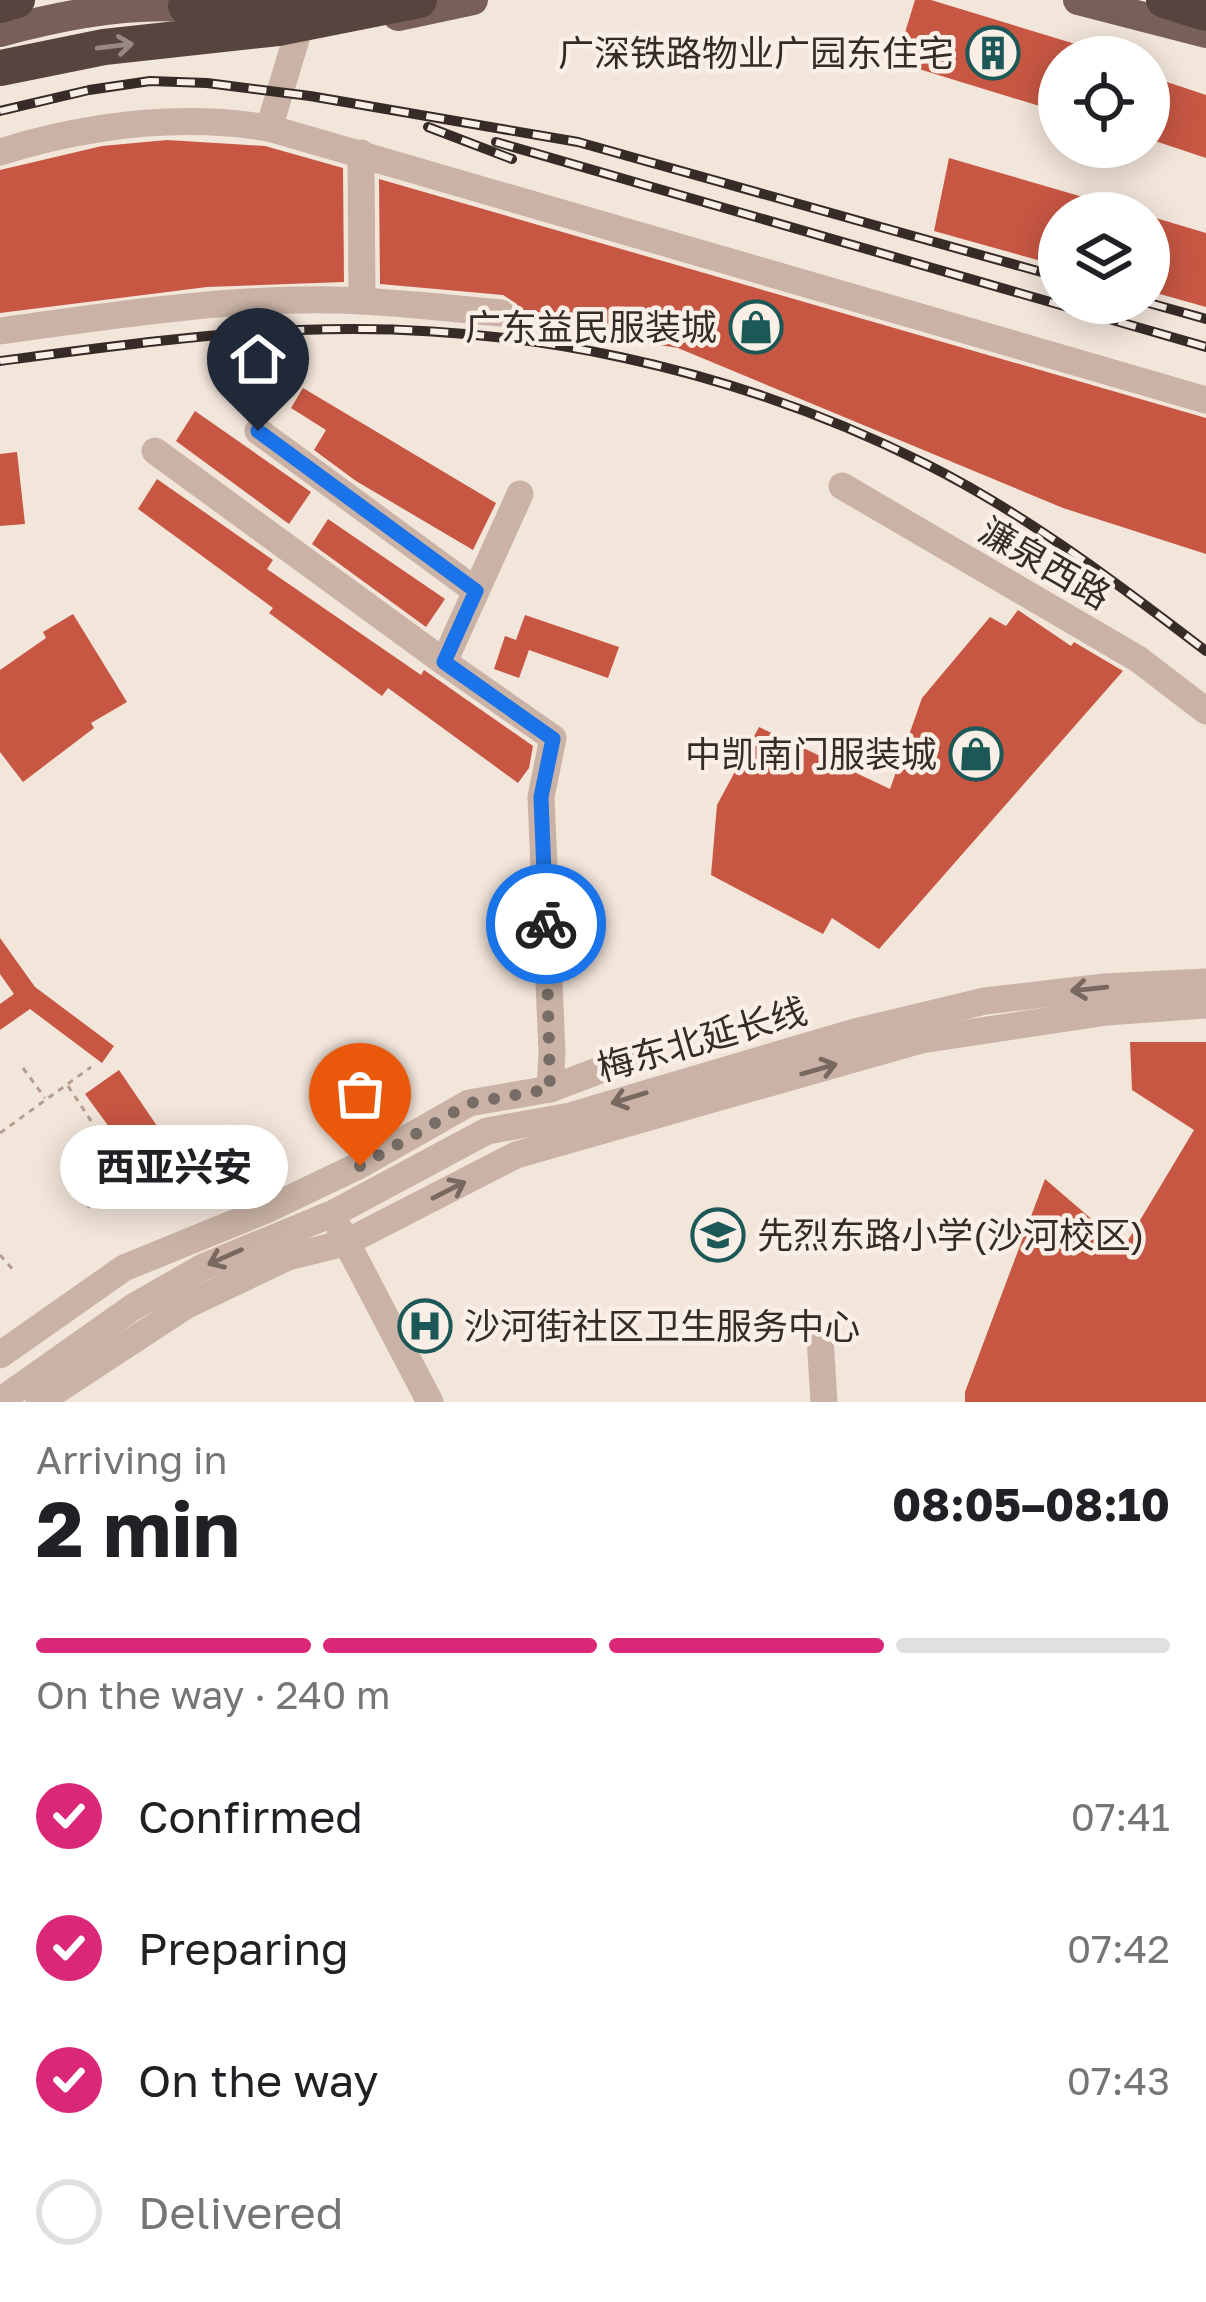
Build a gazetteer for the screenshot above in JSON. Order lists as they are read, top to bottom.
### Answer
{
  "streets": {
    "street": ["濂泉西路", "梅东北延长线"]
  },
  "places": {
    "building": ["广深铁路物业广园东住宅"],
    "shop": ["广东益民服装城", "中凯南门服装城"],
    "other": ["西亚兴安"],
    "school or university": ["先烈东路小学(沙河校区)"],
    "hospital": ["沙河街社区卫生服务中心"]
  },
  "page": {
    "bubble": "西亚兴安",
    "heading": ["2 min", "Arriving in", "08:05–08:10"],
    "bar": "On the way · 240 m",
    "list": [
      ["Confirmed", "07:41"],
      ["Preparing", "07:42"],
      ["On the way", "07:43"],
      "Delivered"
    ]
  }
}
